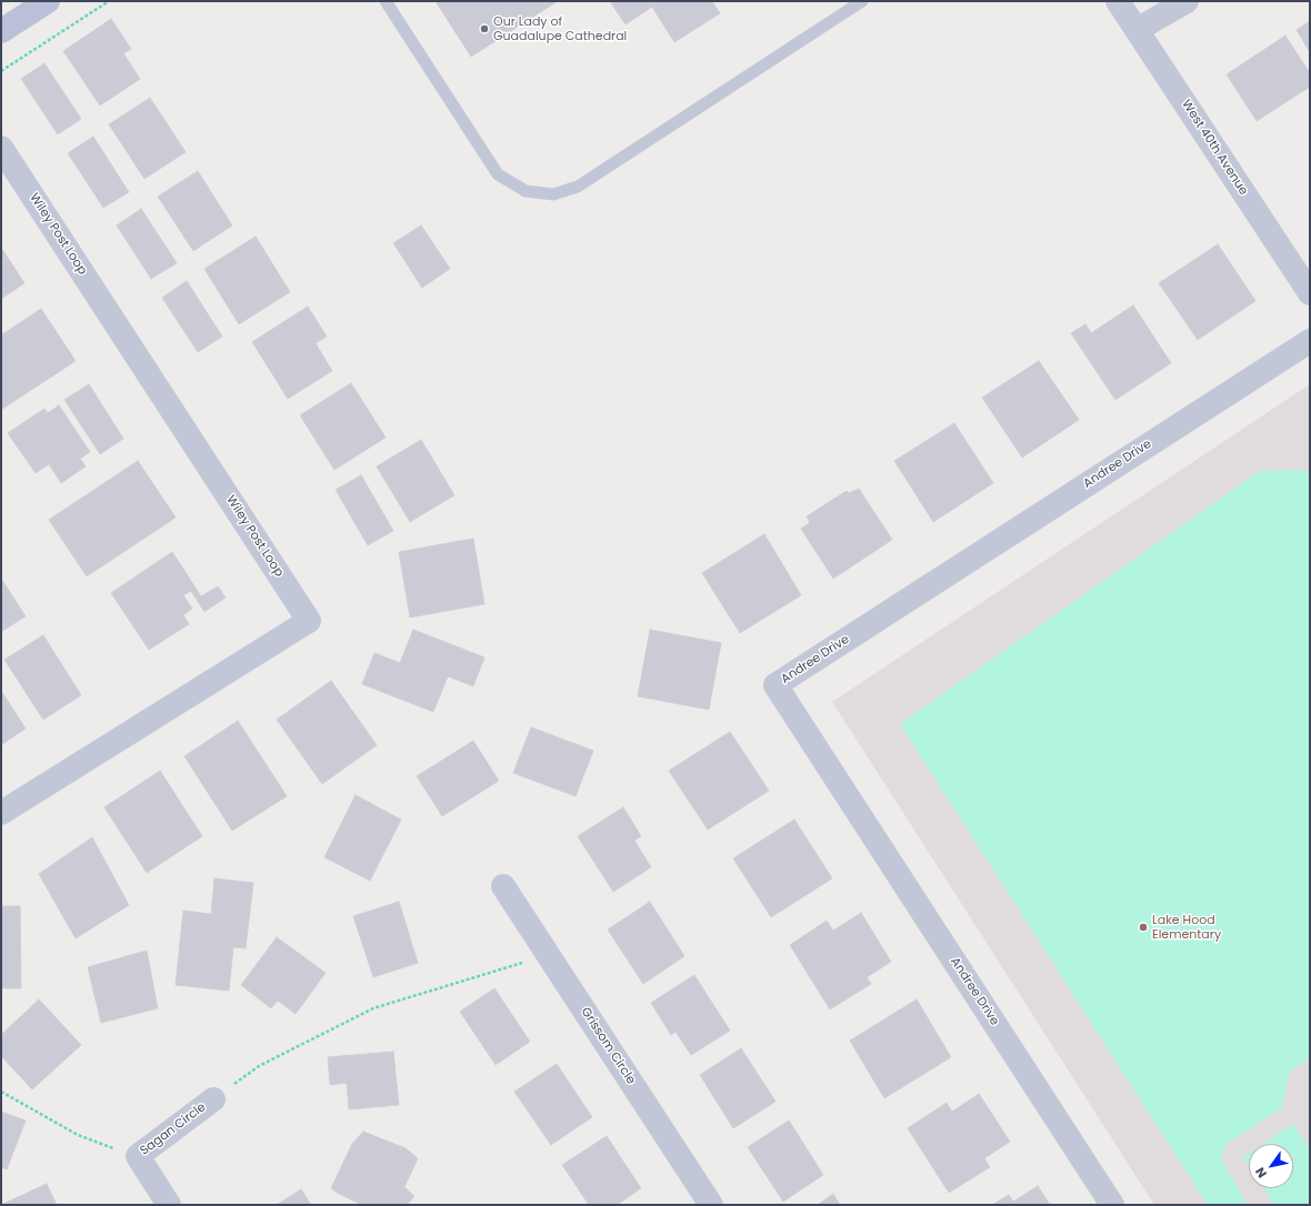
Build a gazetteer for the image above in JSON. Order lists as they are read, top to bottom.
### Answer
{
  "streets": {
    "street": [
      "West 40th Avenue",
      "Wiley Post Loop",
      "Andree Drive",
      "Grissom Circle",
      "Sagan Circle"
    ]
  },
  "places": ["Our Lady of Guadalupe Cathedral", "Lake Hood Elementary"],
  "north": "bottom left"
}
